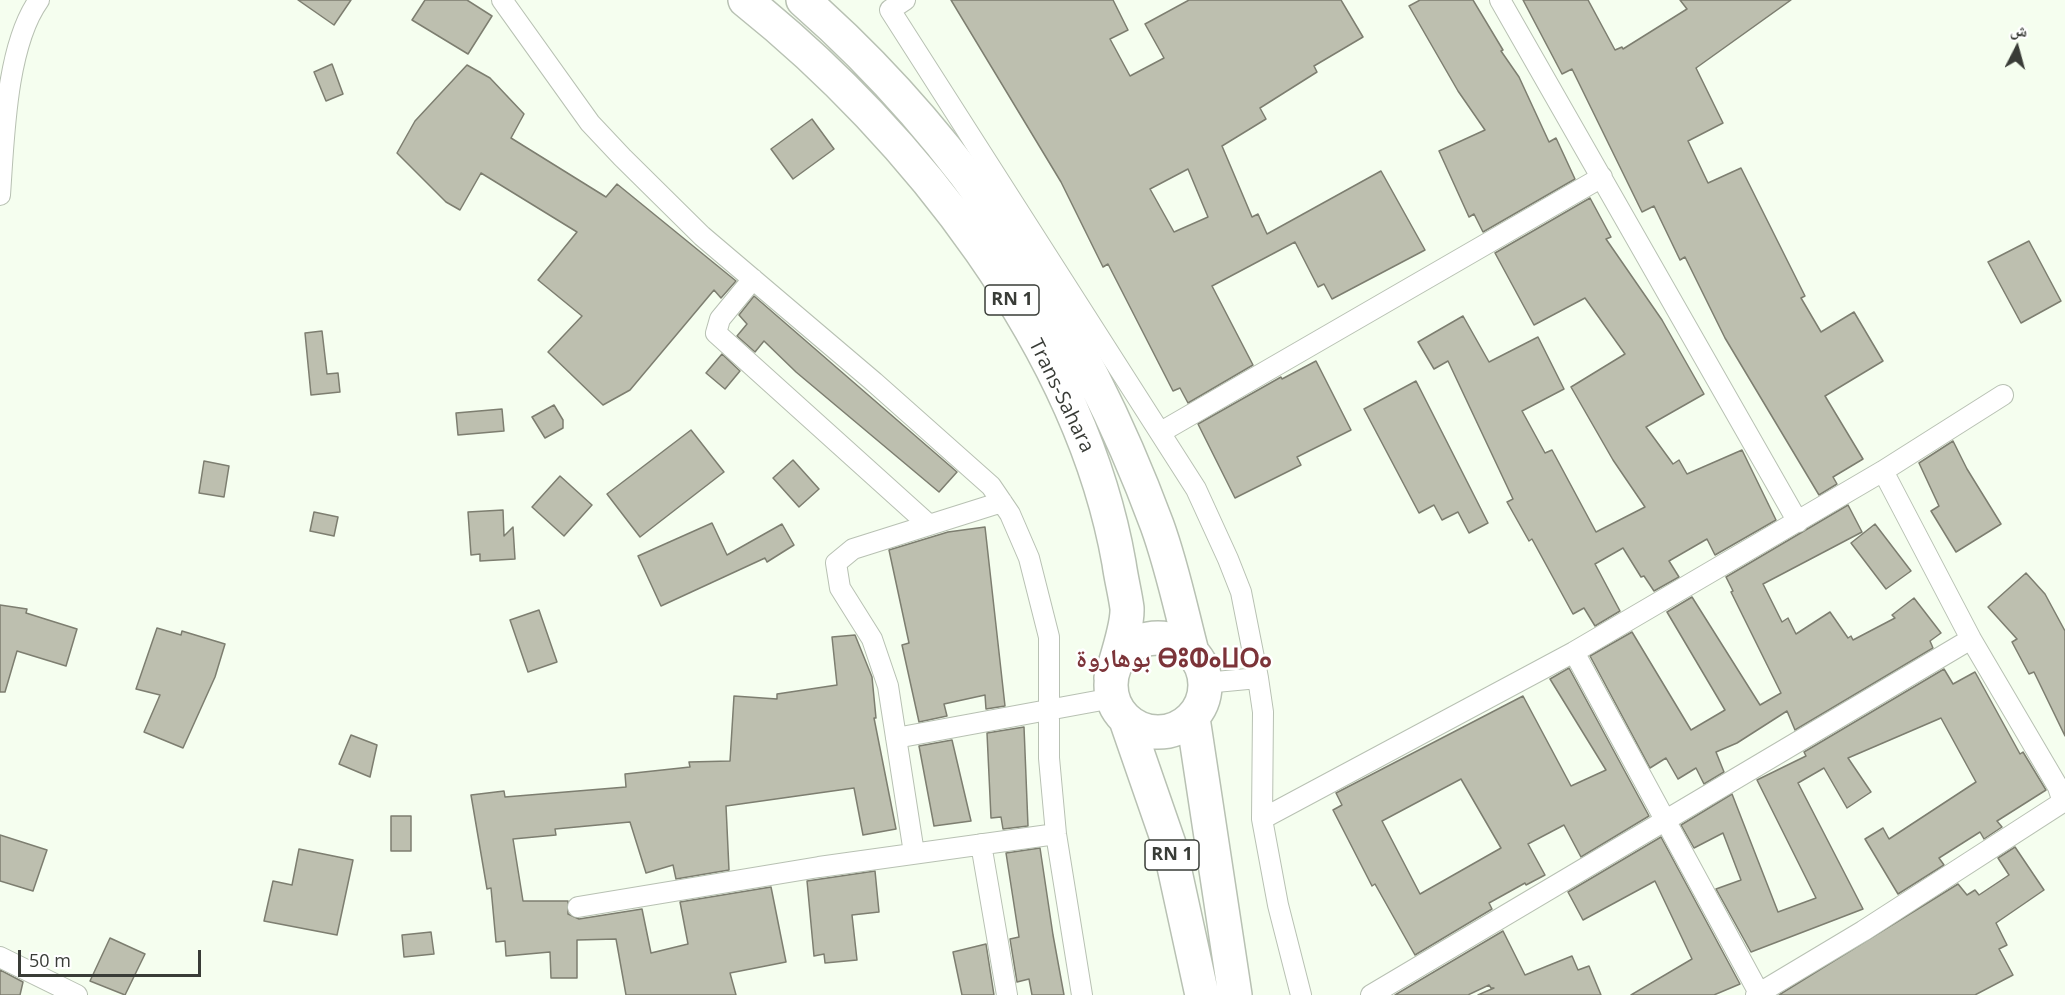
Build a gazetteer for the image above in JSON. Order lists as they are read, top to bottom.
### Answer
{
  "streets": {
    "highway": ["RN 1", "Trans-Sahara"]
  },
  "crossings": [
    ["RN 1", "Trans-Sahara"]
  ],
  "districts": ["بوهاروة ⴱⵓⵀⴰⵡⵔⴰ"],
  "scale_bar": "50 m",
  "north": "top"
}
